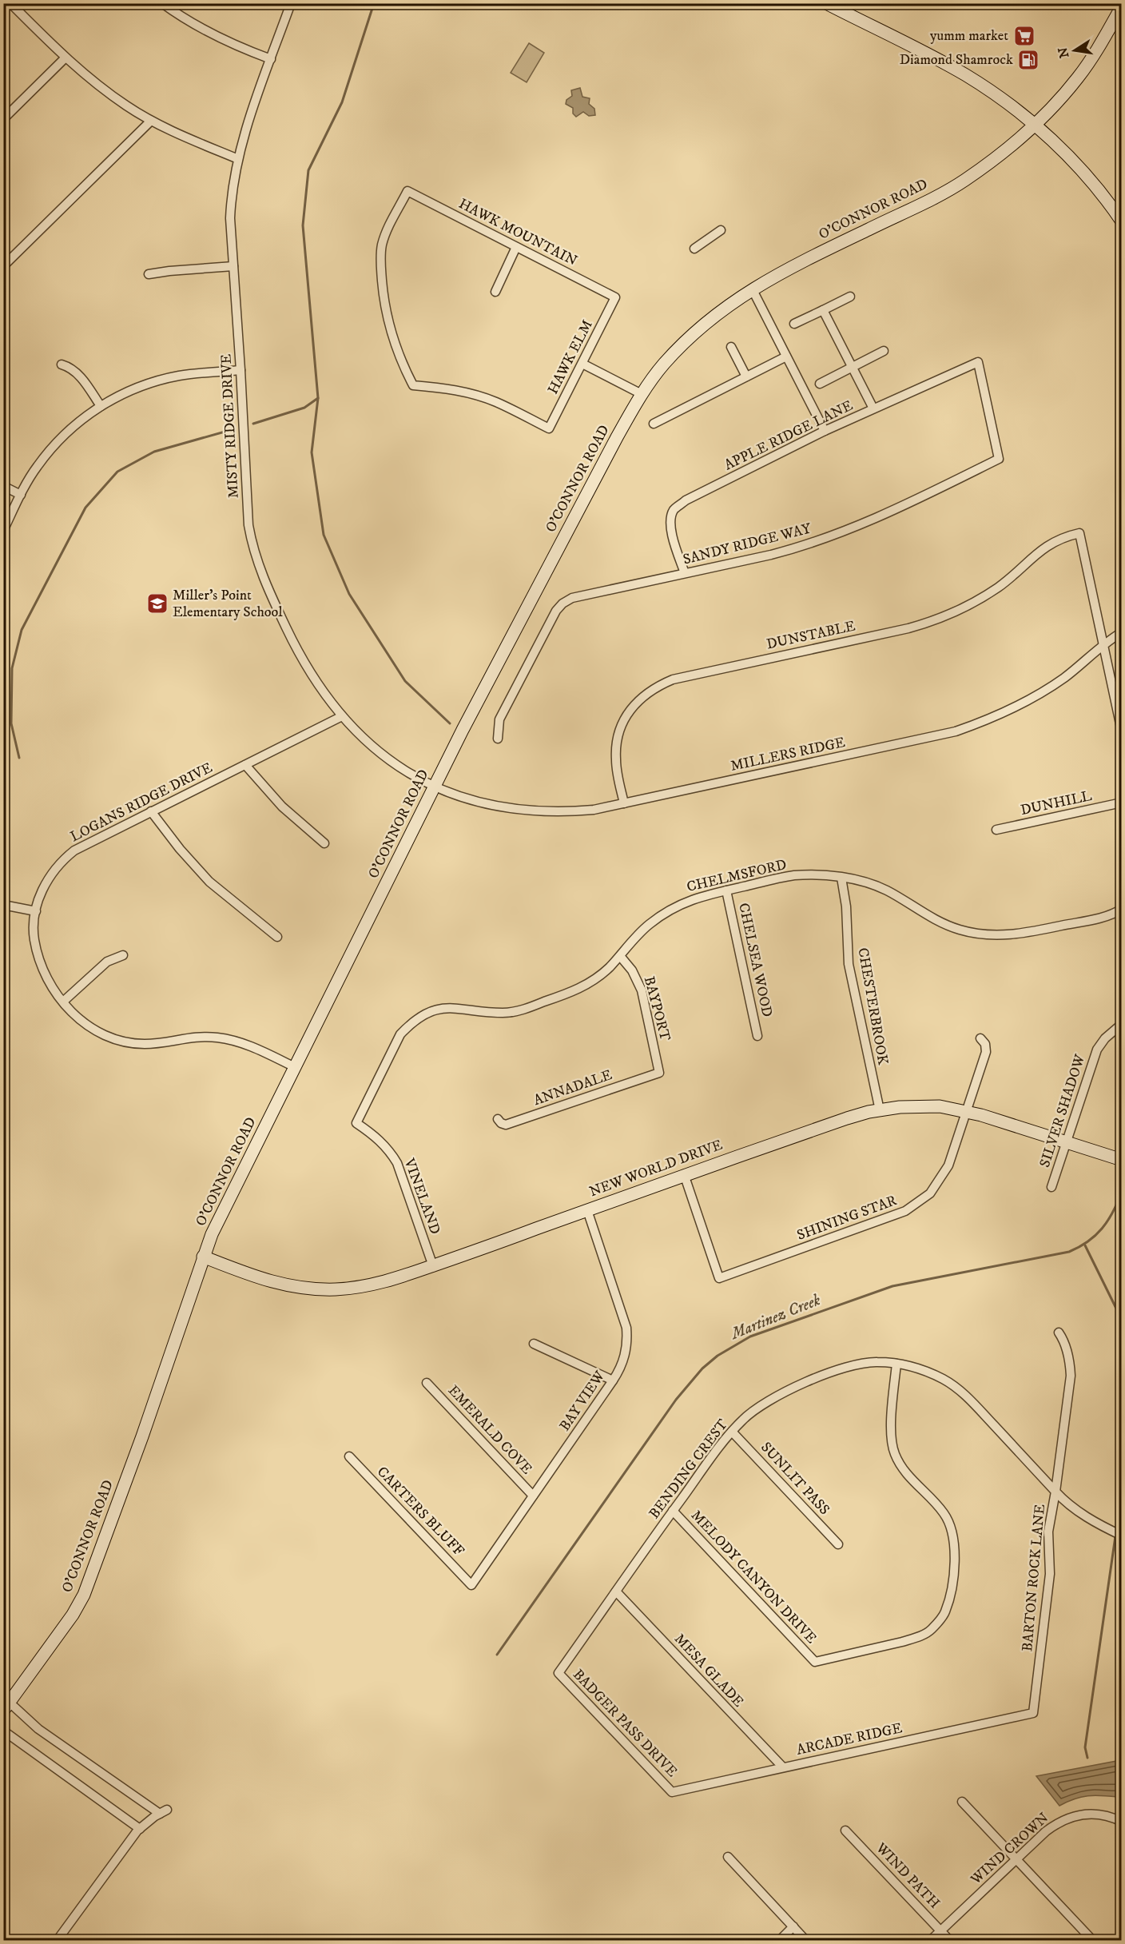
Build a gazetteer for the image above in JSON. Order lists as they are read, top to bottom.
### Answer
{
  "streets": {
    "main road": ["O'CONNOR ROAD", "NEW WORLD DRIVE"],
    "street": [
      "HAWK MOUNTAIN",
      "HAWK ELM",
      "MISTY RIDGE DRIVE",
      "APPLE RIDGE LANE",
      "SANDY RIDGE WAY",
      "DUNSTABLE",
      "MILLERS RIDGE",
      "LOGANS RIDGE DRIVE",
      "DUNHILL",
      "CHELMSFORD",
      "CHELSEA WOOD",
      "CHESTERBROOK",
      "BAYPORT",
      "ANNADALE",
      "SILVER SHADOW",
      "VINELAND",
      "SHINING STAR",
      "BAY VIEW",
      "EMERALD COVE",
      "BENDING CREST",
      "SUNLIT PASS",
      "CARTERS BLUFF",
      "MELODY CANYON DRIVE",
      "BARTON ROCK LANE",
      "MESA GLADE",
      "BADGER PASS DRIVE",
      "ARCADE RIDGE",
      "WIND CROWN",
      "WIND PATH"
    ]
  },
  "crossings": [
    ["O'CONNOR ROAD", "MISTY RIDGE DRIVE"],
    ["O'CONNOR ROAD", "MILLERS RIDGE"],
    ["O'CONNOR ROAD", "LOGANS RIDGE DRIVE"],
    ["O'CONNOR ROAD", "NEW WORLD DRIVE"],
    ["HAWK MOUNTAIN", "HAWK ELM"],
    ["MISTY RIDGE DRIVE", "MILLERS RIDGE"],
    ["MISTY RIDGE DRIVE", "LOGANS RIDGE DRIVE"],
    ["APPLE RIDGE LANE", "SANDY RIDGE WAY"],
    ["DUNSTABLE", "MILLERS RIDGE"],
    ["CHELMSFORD", "CHELSEA WOOD"],
    ["CHELMSFORD", "CHESTERBROOK"],
    ["CHELMSFORD", "BAYPORT"],
    ["CHELMSFORD", "VINELAND"],
    ["CHESTERBROOK", "NEW WORLD DRIVE"],
    ["BAYPORT", "ANNADALE"],
    ["SILVER SHADOW", "NEW WORLD DRIVE"],
    ["NEW WORLD DRIVE", "VINELAND"],
    ["NEW WORLD DRIVE", "SHINING STAR"],
    ["NEW WORLD DRIVE", "BAY VIEW"],
    ["BAY VIEW", "EMERALD COVE"],
    ["BAY VIEW", "CARTERS BLUFF"],
    ["BENDING CREST", "SUNLIT PASS"],
    ["BENDING CREST", "MELODY CANYON DRIVE"],
    ["BENDING CREST", "BARTON ROCK LANE"],
    ["BENDING CREST", "MESA GLADE"],
    ["BENDING CREST", "BADGER PASS DRIVE"],
    ["BARTON ROCK LANE", "ARCADE RIDGE"],
    ["MESA GLADE", "ARCADE RIDGE"],
    ["BADGER PASS DRIVE", "ARCADE RIDGE"],
    ["WIND CROWN", "WIND PATH"]
  ],
  "water": ["Martinez Creek"],
  "places": {
    "supermarket": ["yumm market"],
    "fuel station": ["Diamond Shamrock"],
    "school or university": ["Miller's Point Elementary School"]
  },
  "north": "left"
}
